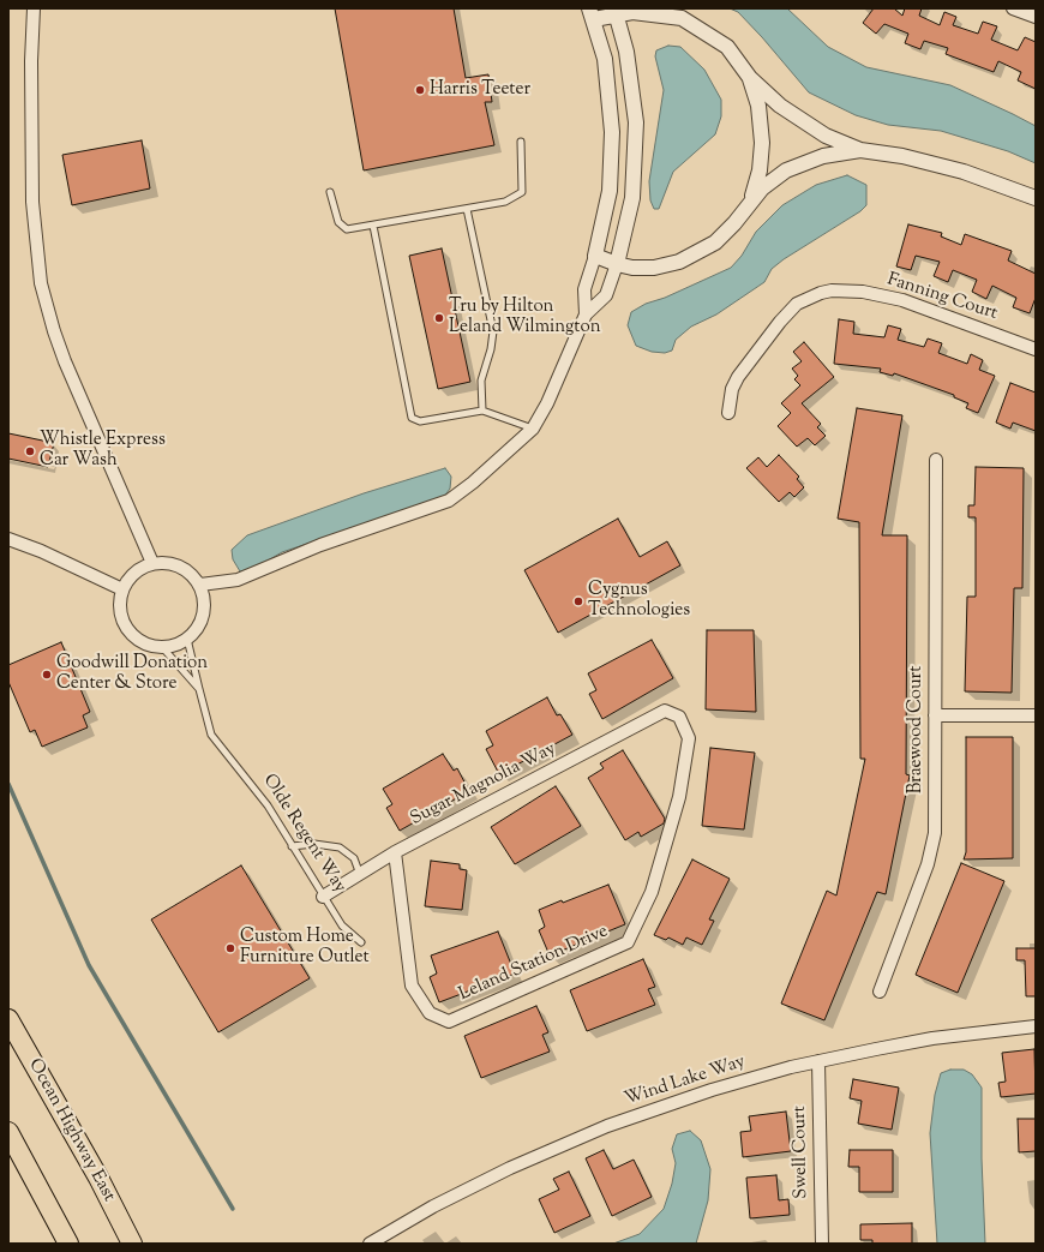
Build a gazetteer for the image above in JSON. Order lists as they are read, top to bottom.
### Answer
{
  "streets": {
    "highway": ["Ocean Highway East"],
    "street": [
      "Fanning Court",
      "Braewood Court",
      "Sugar Magnolia Way",
      "Leland Station Drive",
      "Wind Lake Way",
      "Swell Court"
    ],
    "lane": ["Olde Regent Way"]
  },
  "crossings": [
    ["Sugar Magnolia Way", "Olde Regent Way"],
    ["Sugar Magnolia Way", "Leland Station Drive"],
    ["Wind Lake Way", "Swell Court"]
  ],
  "places": [
    "Harris Teeter",
    "Tru by Hilton Leland Wilmington",
    "Whistle Express Car Wash",
    "Cygnus Technologies",
    "Goodwill Donation Center & Store",
    "Custom Home Furniture Outlet"
  ]
}
